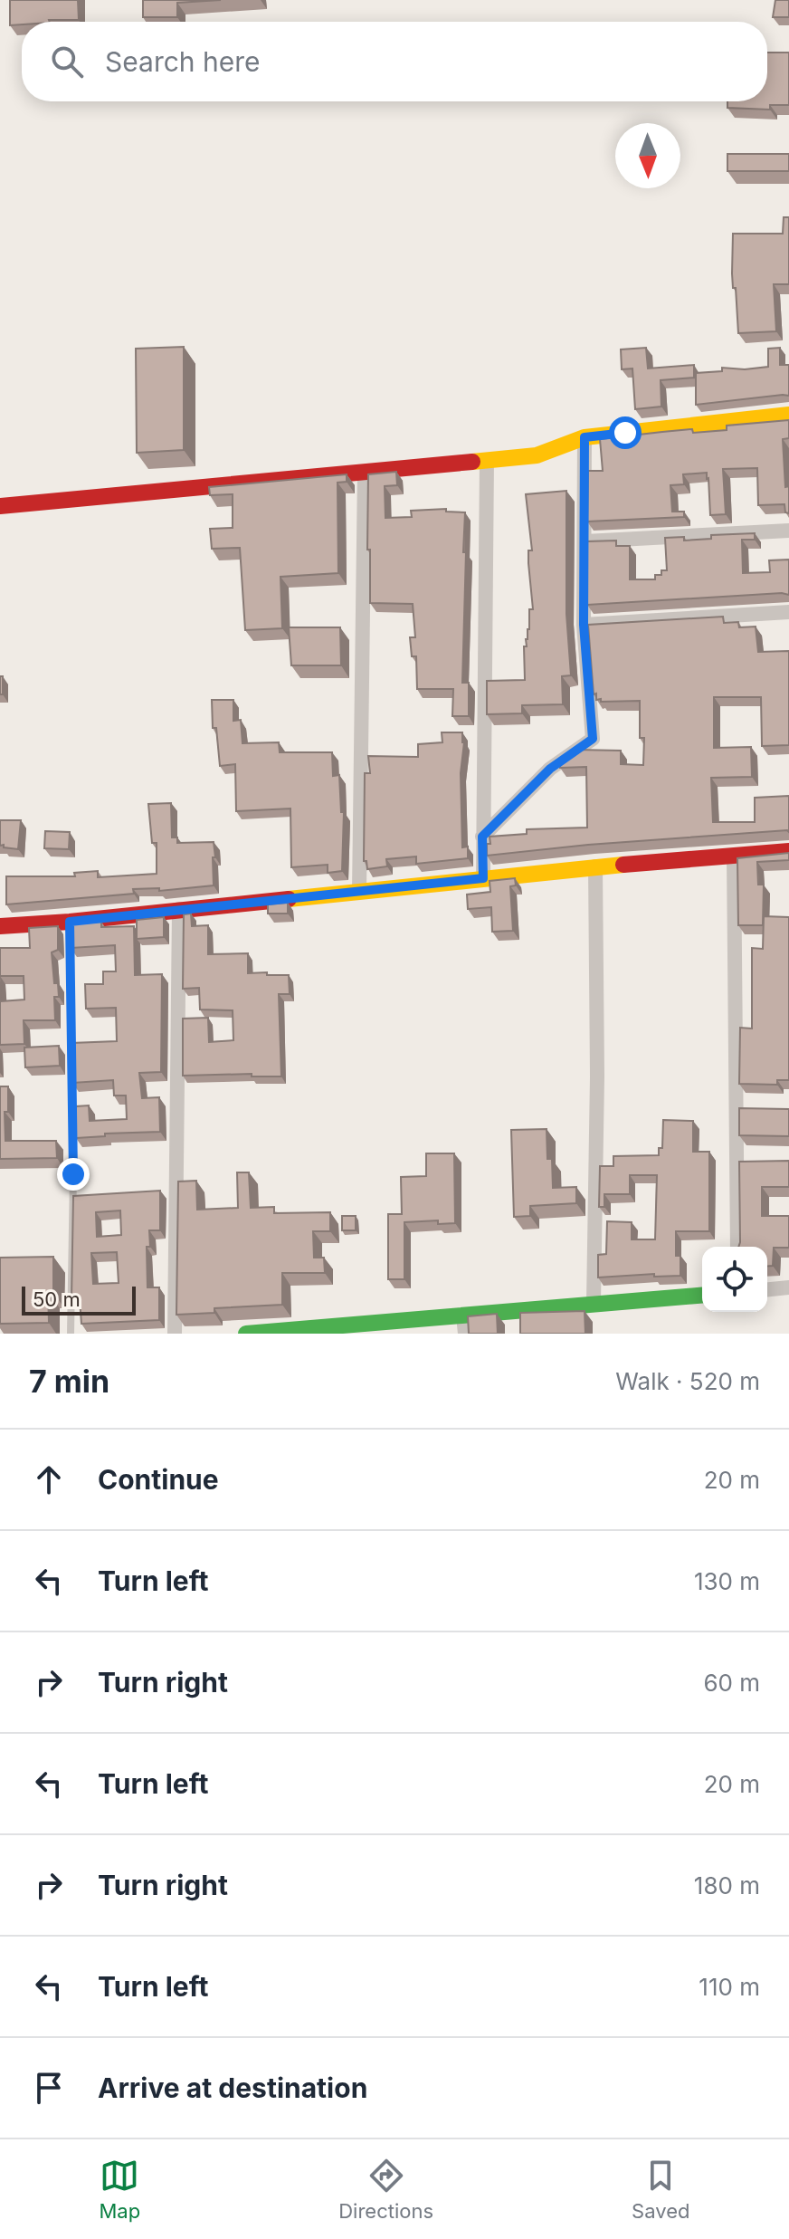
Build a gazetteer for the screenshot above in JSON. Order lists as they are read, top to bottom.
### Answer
{
  "scale_bar": "50 m",
  "north": "bottom",
  "page": {
    "search": "Search here",
    "scale": "50 m",
    "heading": ["7 min", "Walk · 520 m"],
    "list": [
      ["Continue", "20 m"],
      ["Turn left", "130 m"],
      ["Turn right", "60 m"],
      ["Turn left", "20 m"],
      ["Turn right", "180 m"],
      ["Turn left", "110 m"],
      "Arrive at destination"
    ],
    "nav": ["Map", "Directions", "Saved"]
  }
}
